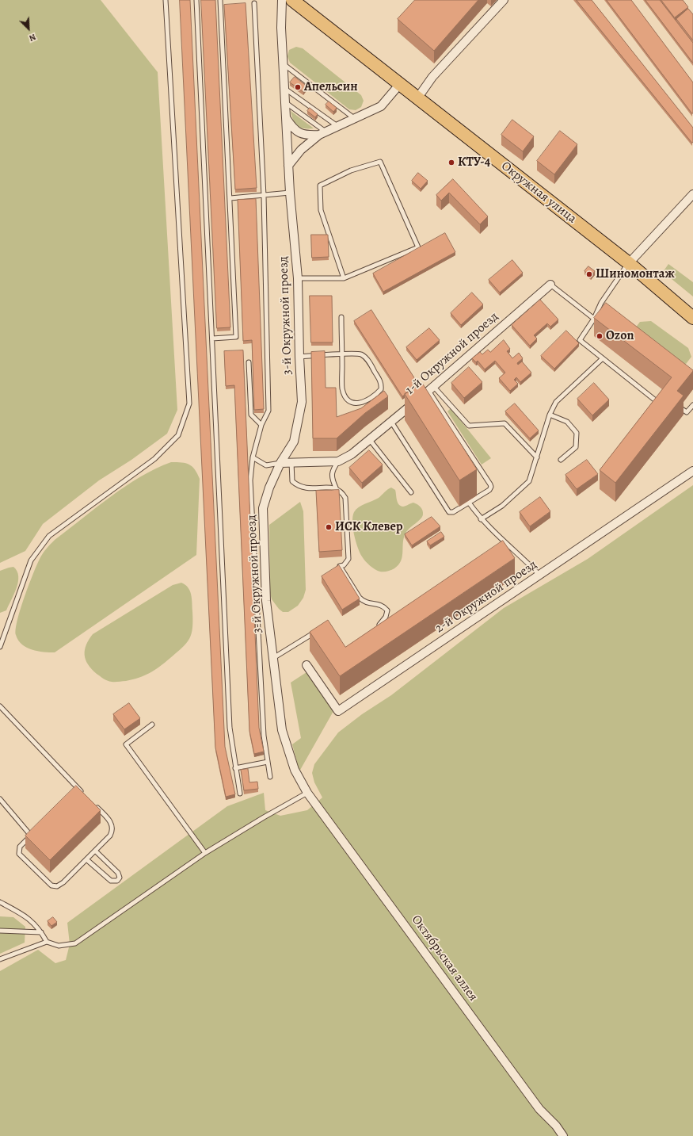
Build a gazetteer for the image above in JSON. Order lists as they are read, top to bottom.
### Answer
{
  "streets": {
    "main road": ["Окружная улица"],
    "street": [
      "3-й Окружной проезд",
      "1-й Окружной проезд",
      "2-й Окружной проезд",
      "Октябрьская аллея"
    ]
  },
  "crossings": [
    ["3-й Окружной проезд", "1-й Окружной проезд"],
    ["3-й Окружной проезд", "Октябрьская аллея"]
  ],
  "places": [
    "Апельсин",
    "КТУ-4",
    "Шиномонтаж",
    "Ozon",
    "ИСК Клевер"
  ],
  "north": "bottom right"
}
